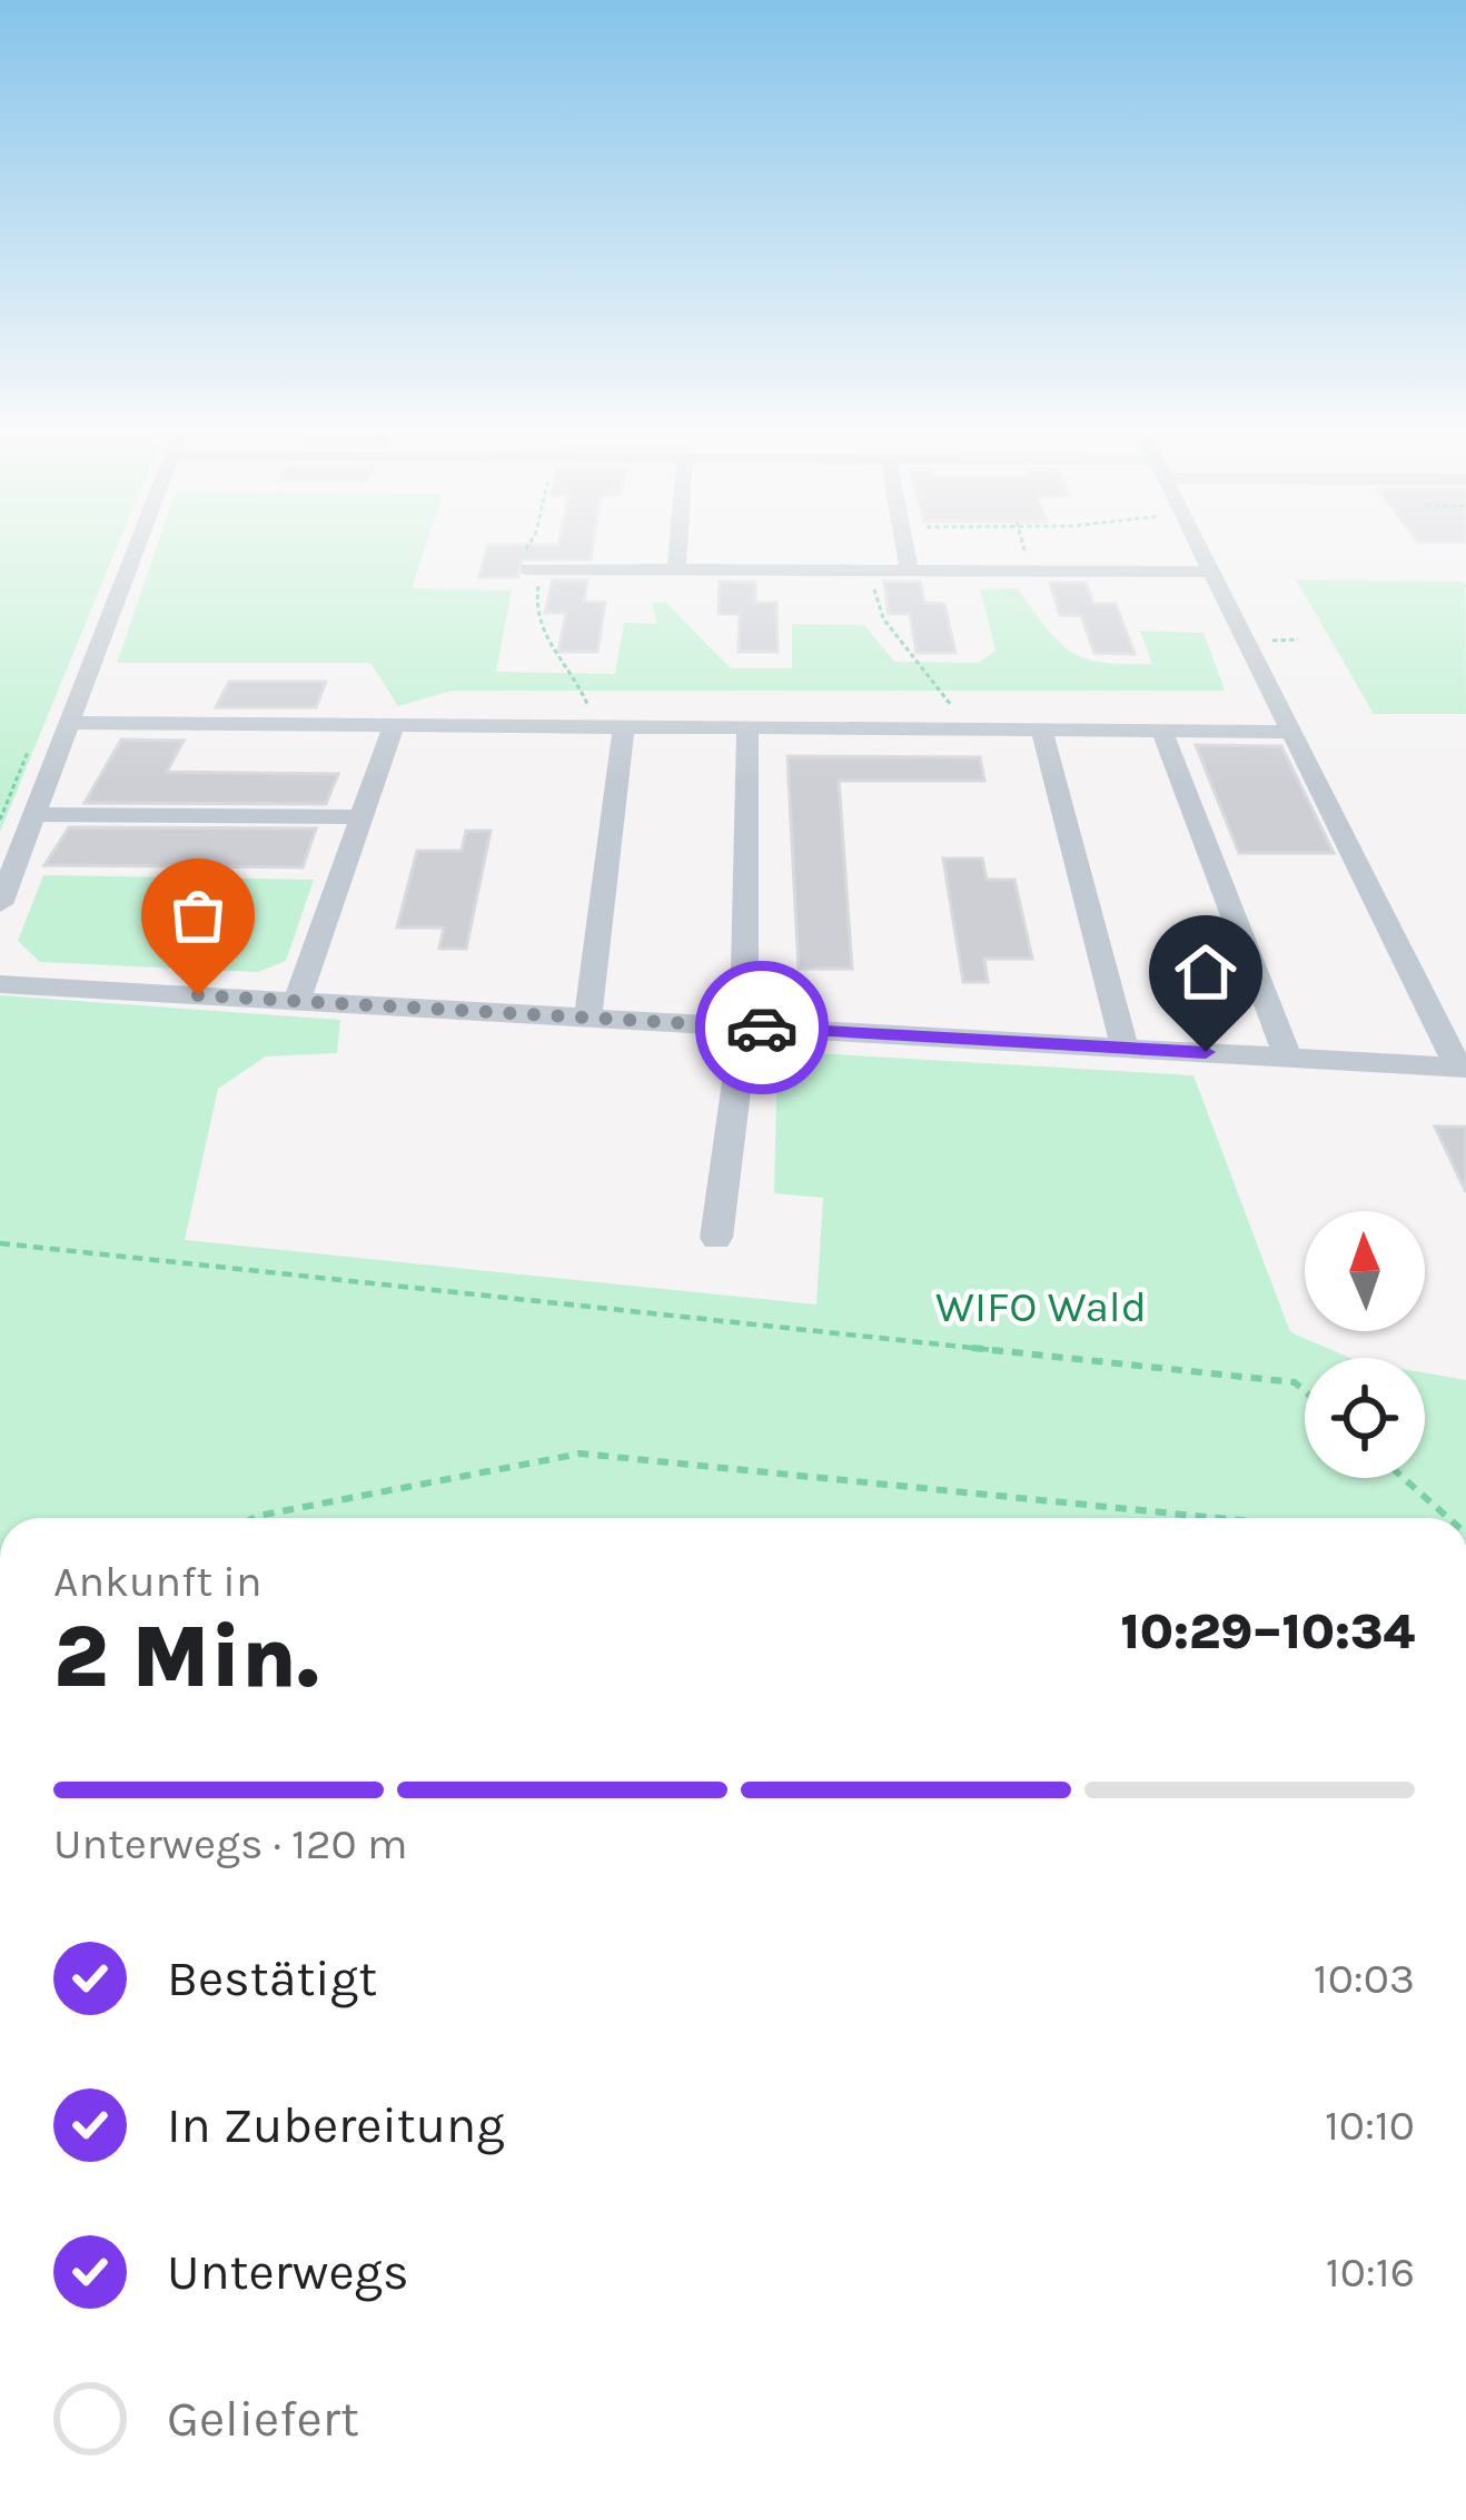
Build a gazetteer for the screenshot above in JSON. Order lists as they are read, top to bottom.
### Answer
{
  "parks": ["WIFO Wald"],
  "north": "top",
  "page": {
    "heading": ["2 Min.", "Ankunft in", "10:29–10:34"],
    "bar": "Unterwegs · 120 m",
    "list": [
      ["Bestätigt", "10:03"],
      ["In Zubereitung", "10:10"],
      ["Unterwegs", "10:16"],
      "Geliefert"
    ]
  }
}
